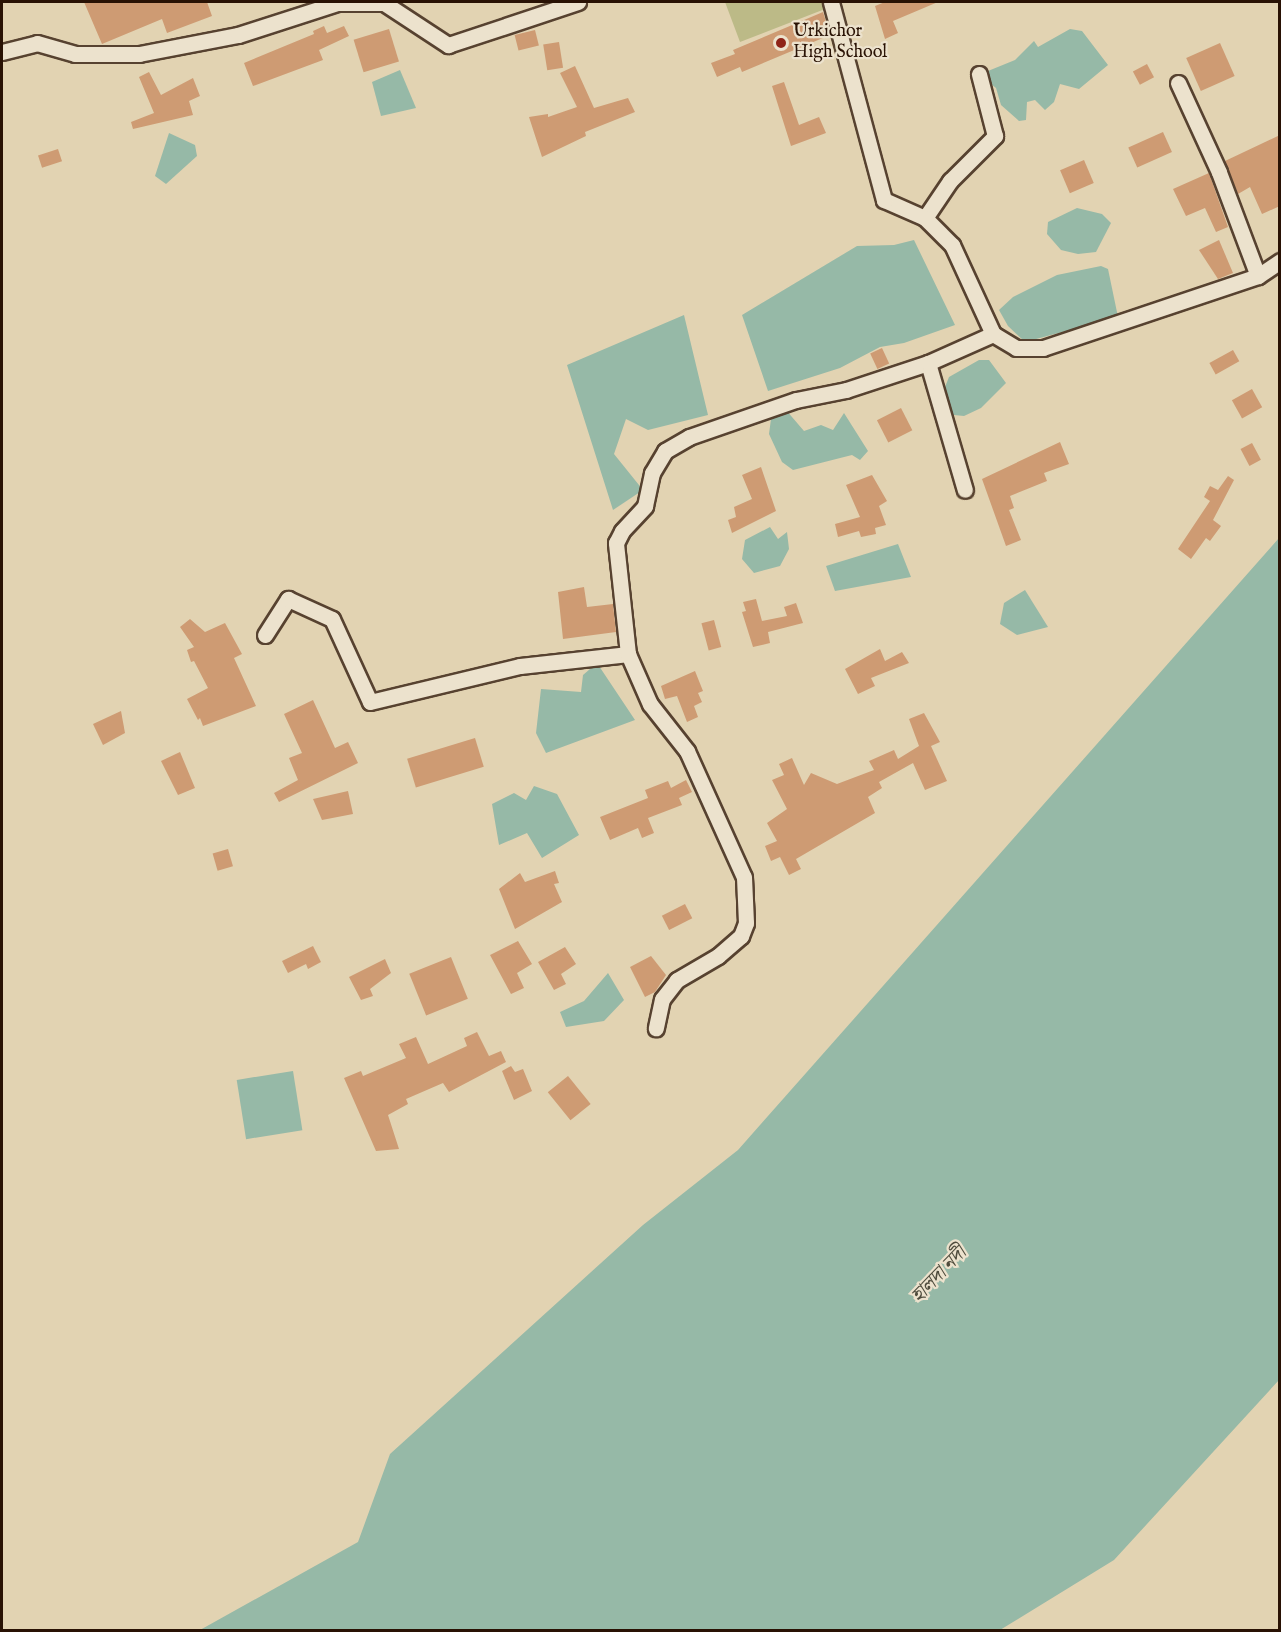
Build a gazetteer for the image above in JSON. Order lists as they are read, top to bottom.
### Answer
{
  "water": ["হালদা নদী"],
  "places": ["Urkichor High School"]
}
